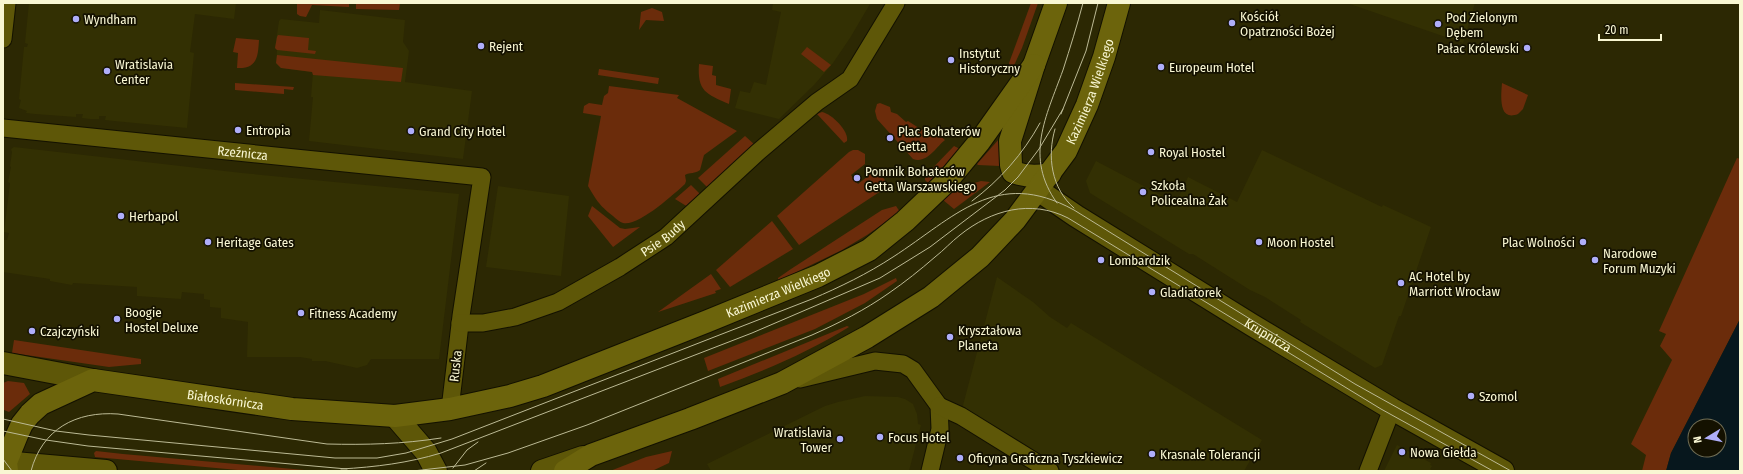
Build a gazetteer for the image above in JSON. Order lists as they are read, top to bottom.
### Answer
{
  "streets": {
    "main road": ["Kazimierza Wielkiego", "Białoskórnicza"],
    "street": [
      "Rzeźnicza",
      "Psie Budy",
      "Krupnicza",
      "Ruska"
    ]
  },
  "crossings": [
    ["Kazimierza Wielkiego", "Krupnicza"],
    ["Kazimierza Wielkiego", "Ruska"],
    ["Kazimierza Wielkiego", "Białoskórnicza"],
    ["Rzeźnicza", "Ruska"],
    ["Psie Budy", "Ruska"],
    ["Ruska", "Białoskórnicza"]
  ],
  "places": [
    "Wyndham",
    "Kościół Opatrzności Bożej",
    "Pod Zielonym Dębem",
    "Rejent",
    "Pałac Królewski",
    "Instytut Historyczny",
    "Europeum Hotel",
    "Wratislavia Center",
    "Entropia",
    "Grand City Hotel",
    "Plac Bohaterów Getta",
    "Royal Hostel",
    "Pomnik Bohaterów Getta Warszawskiego",
    "Szkoła Policealna Żak",
    "Herbapol",
    "Heritage Gates",
    "Moon Hostel",
    "Plac Wolności",
    "Lombardzik",
    "Narodowe Forum Muzyki",
    "AC Hotel by Marriott Wrocław",
    "Gladiatorek",
    "Fitness Academy",
    "Boogie Hostel Deluxe",
    "Czajczyński",
    "Kryształowa Planeta",
    "Szomol",
    "Focus Hotel",
    "Wratislavia Tower",
    "Nowa Giełda",
    "Krasnale Tolerancji",
    "Oficyna Graficzna Tyszkiewicz"
  ],
  "scale_bar": "20 m",
  "north": "left"
}
